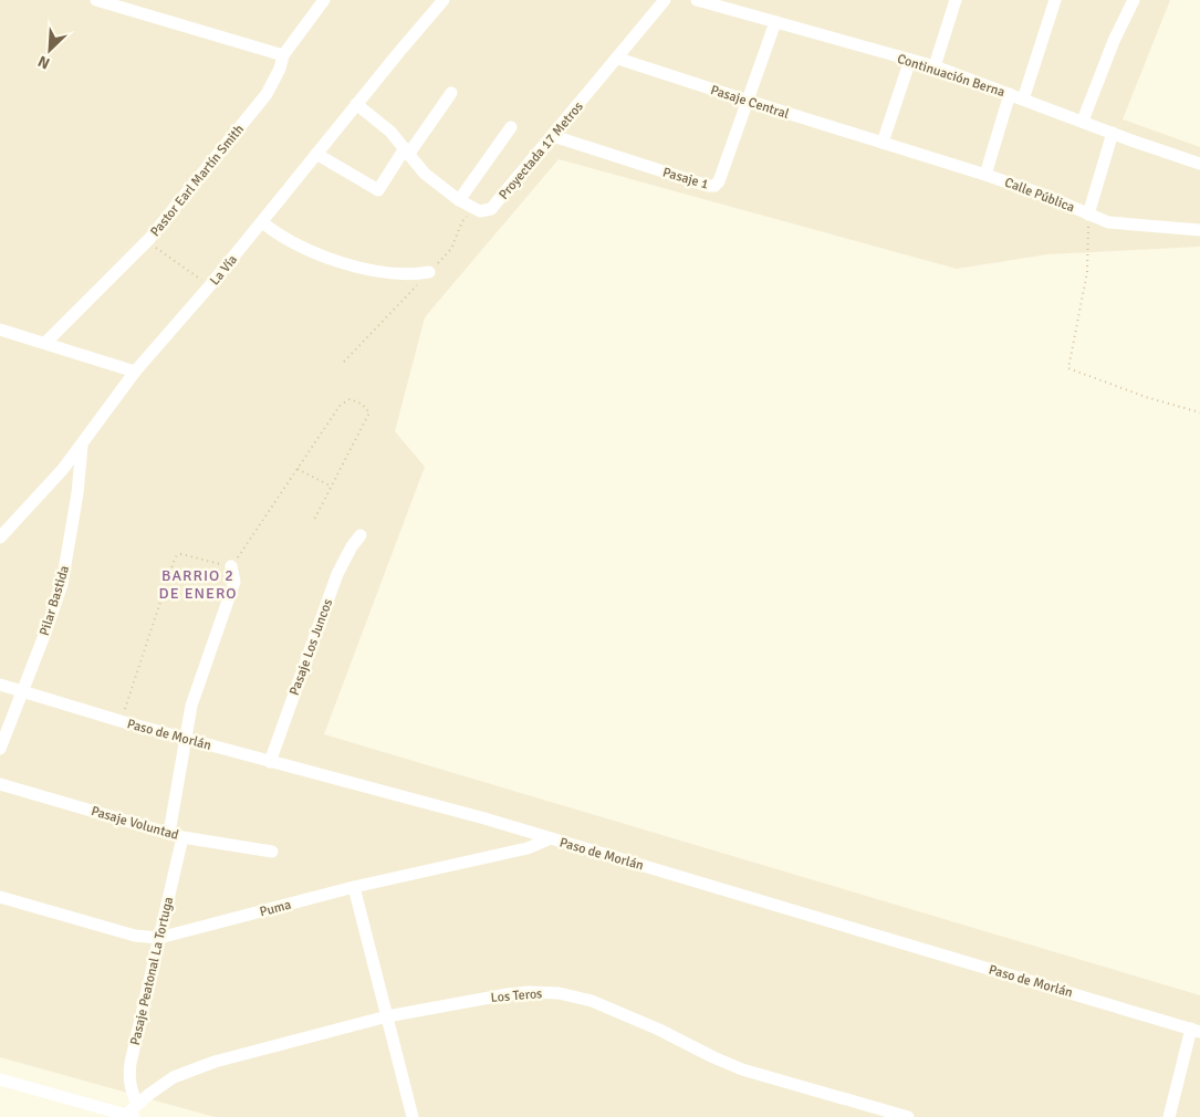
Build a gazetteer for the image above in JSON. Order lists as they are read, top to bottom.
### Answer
{
  "streets": {
    "street": [
      "Continuación Berna",
      "Pasaje Central",
      "Proyectada 17 Metros",
      "Pasaje 1",
      "Pastor Earl Martín Smith",
      "Calle Pública",
      "La Vía",
      "Pilar Bastida",
      "Pasaje Los Juncos",
      "Paso de Morlán",
      "Pasaje Voluntad",
      "Puma",
      "Pasaje Peatonal La Tortuga",
      "Los Teros"
    ]
  },
  "crossings": [
    ["Continuación Berna", "Pasaje 1"],
    ["Pasaje Central", "Proyectada 17 Metros"],
    ["Pasaje Central", "Pasaje 1"],
    ["Pasaje Central", "Calle Pública"],
    ["Proyectada 17 Metros", "Pasaje 1"],
    ["La Vía", "Pilar Bastida"],
    ["Pilar Bastida", "Paso de Morlán"],
    ["Pasaje Los Juncos", "Paso de Morlán"],
    ["Paso de Morlán", "Puma"],
    ["Pasaje Voluntad", "Pasaje Peatonal La Tortuga"],
    ["Puma", "Pasaje Peatonal La Tortuga"],
    ["Pasaje Peatonal La Tortuga", "Los Teros"]
  ],
  "districts": ["BARRIO 2 DE ENERO"],
  "north": "bottom left"
}
